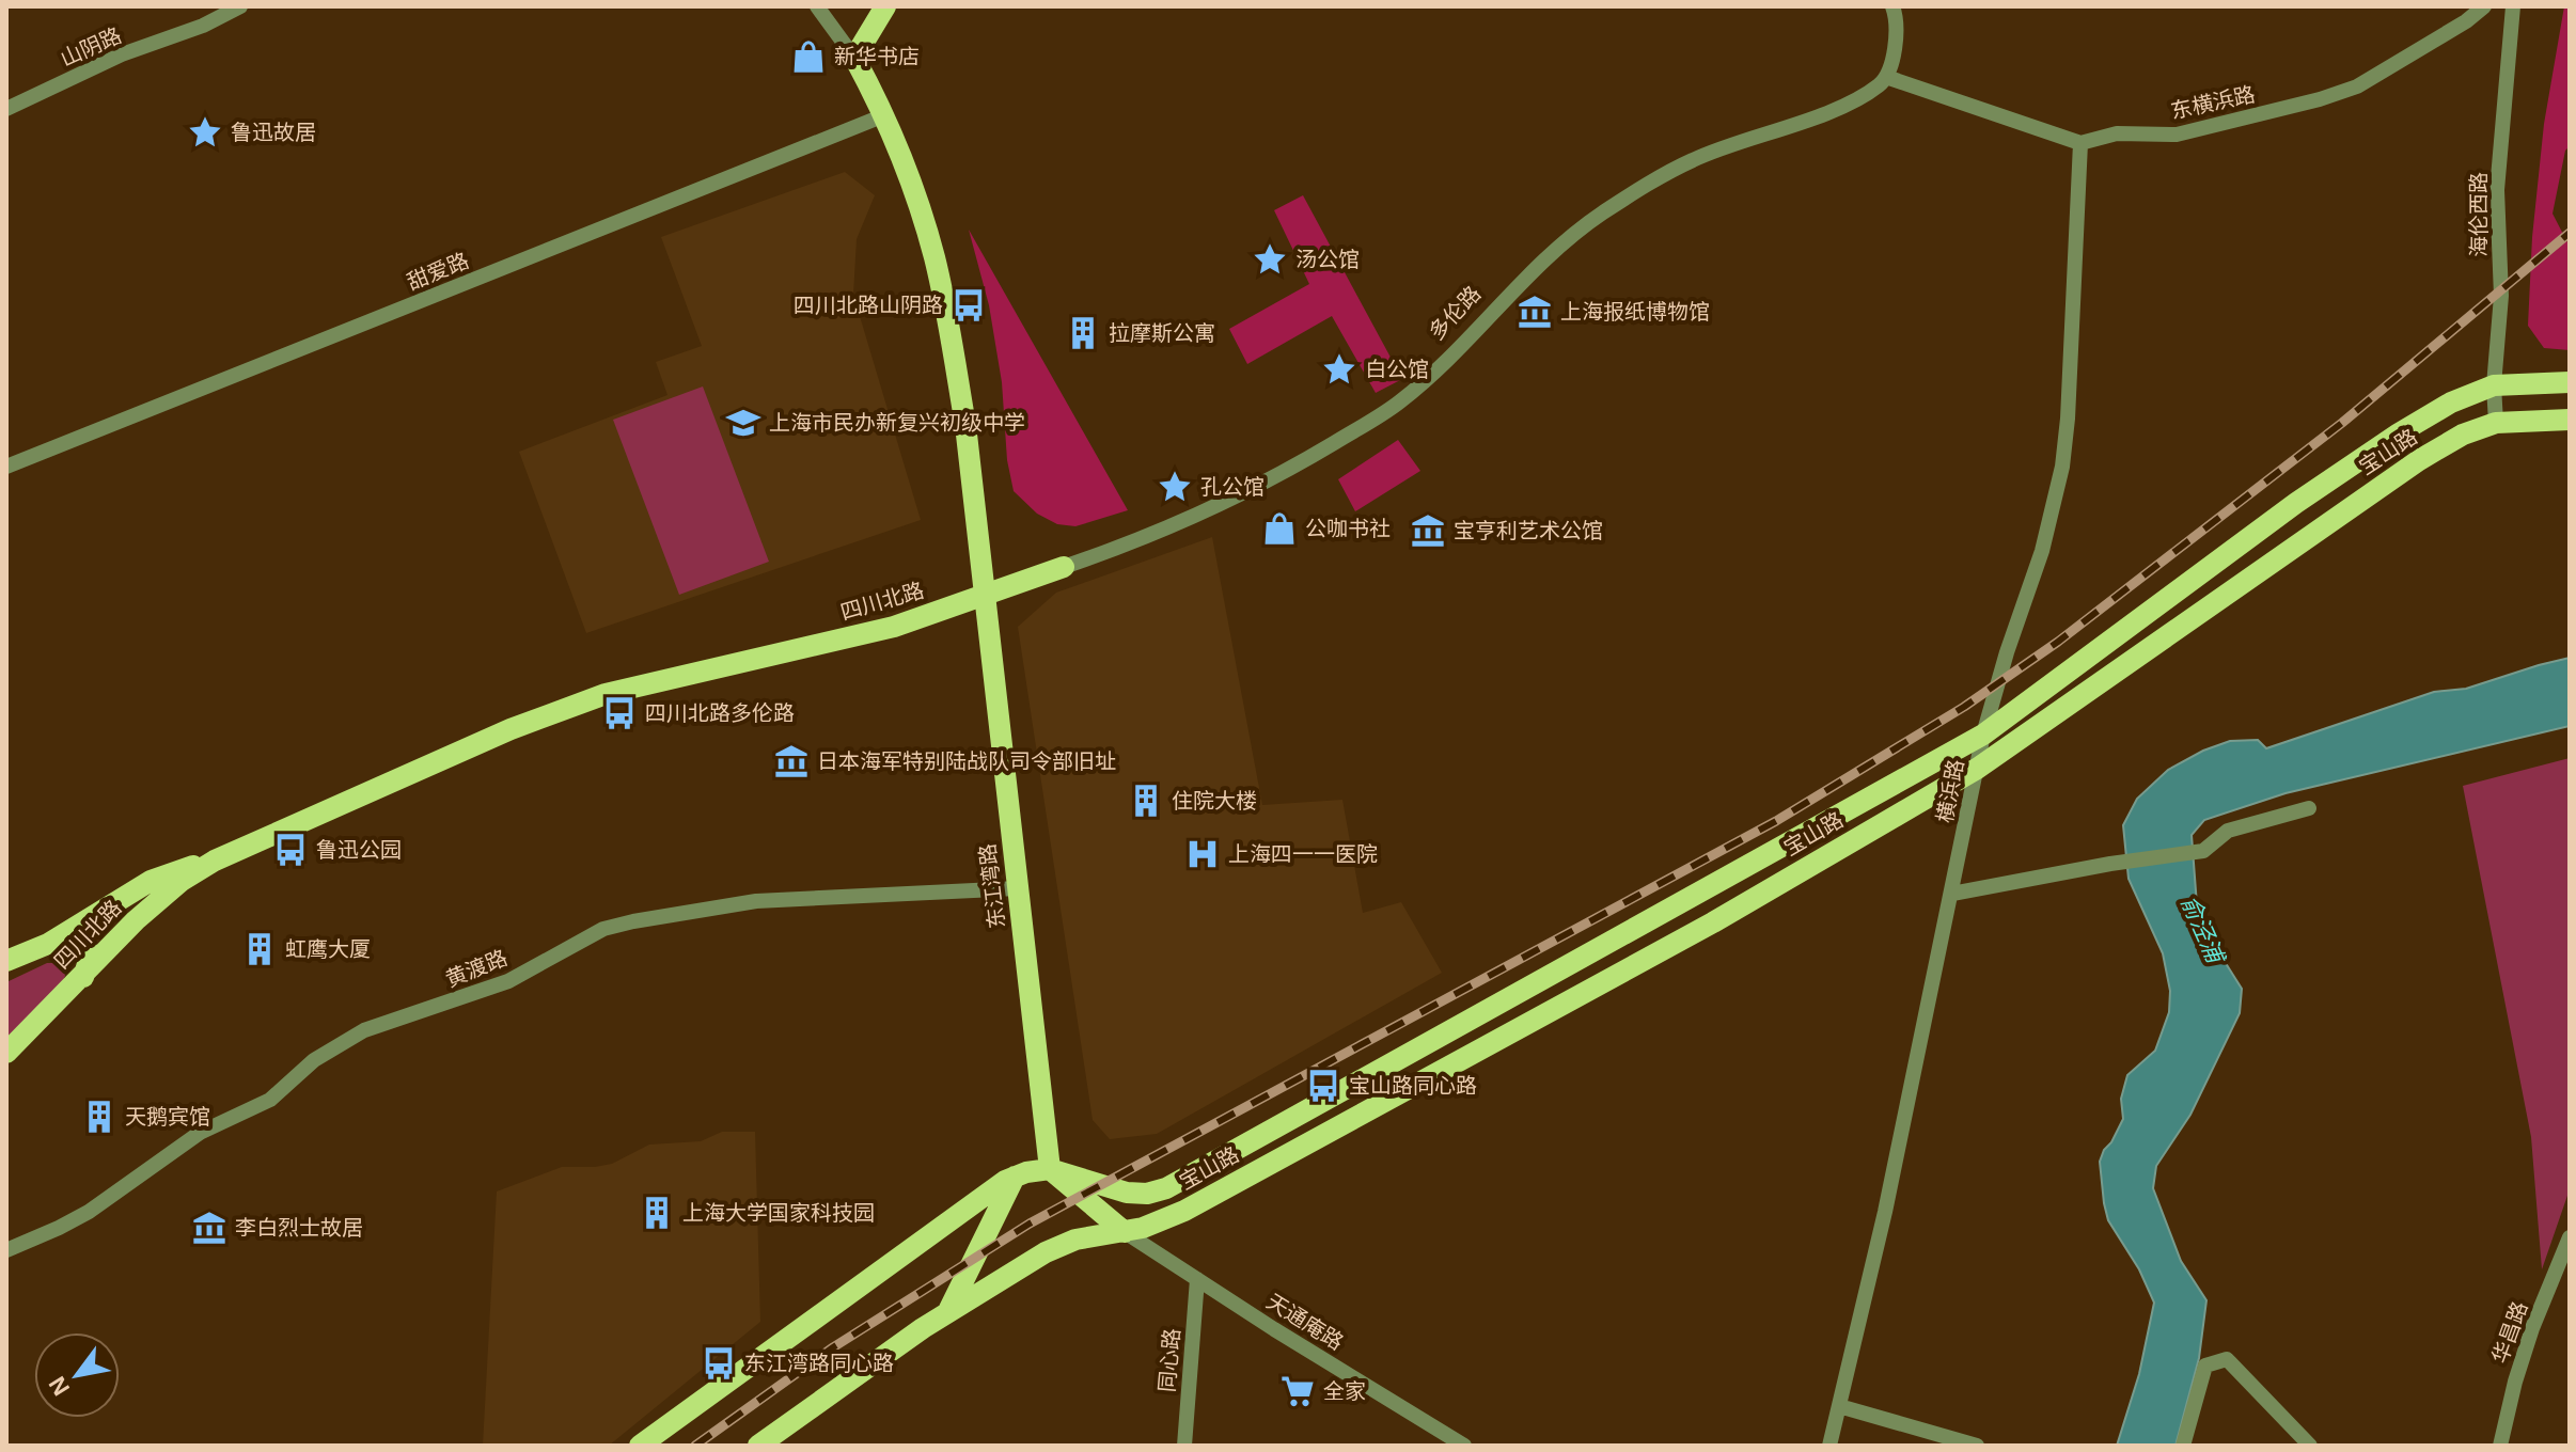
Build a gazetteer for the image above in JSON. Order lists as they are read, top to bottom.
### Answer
{
  "streets": {
    "main road": [
      "多伦路",
      "宝山路",
      "四川北路",
      "东江湾路"
    ],
    "street": [
      "山阴路",
      "东横浜路",
      "海伦西路",
      "甜爱路",
      "横浜路",
      "黄渡路",
      "天通庵路",
      "华昌路",
      "同心路"
    ]
  },
  "crossings": [
    ["东横浜路", "横浜路"],
    ["海伦西路", "宝山路"],
    ["多伦路", "四川北路"],
    ["多伦路", "东江湾路"],
    ["宝山路", "横浜路"],
    ["宝山路", "东江湾路"],
    ["宝山路", "天通庵路"],
    ["四川北路", "东江湾路"],
    ["东江湾路", "黄渡路"],
    ["天通庵路", "同心路"]
  ],
  "water": ["俞泾浦"],
  "places": {
    "shop": ["新华书店", "公咖书社"],
    "place": [
      "鲁迅故居",
      "汤公馆",
      "白公馆",
      "孔公馆"
    ],
    "bus stop": [
      "四川北路山阴路",
      "四川北路多伦路",
      "鲁迅公园",
      "宝山路同心路",
      "东江湾路同心路"
    ],
    "museum": [
      "上海报纸博物馆",
      "宝亨利艺术公馆",
      "日本海军特别陆战队司令部旧址",
      "李白烈士故居"
    ],
    "building": [
      "拉摩斯公寓",
      "住院大楼",
      "虹鹰大厦",
      "天鹅宾馆",
      "上海大学国家科技园"
    ],
    "school or university": ["上海市民办新复兴初级中学"],
    "hospital": ["上海四一一医院"],
    "supermarket": ["全家"]
  },
  "north": "bottom left"
}
